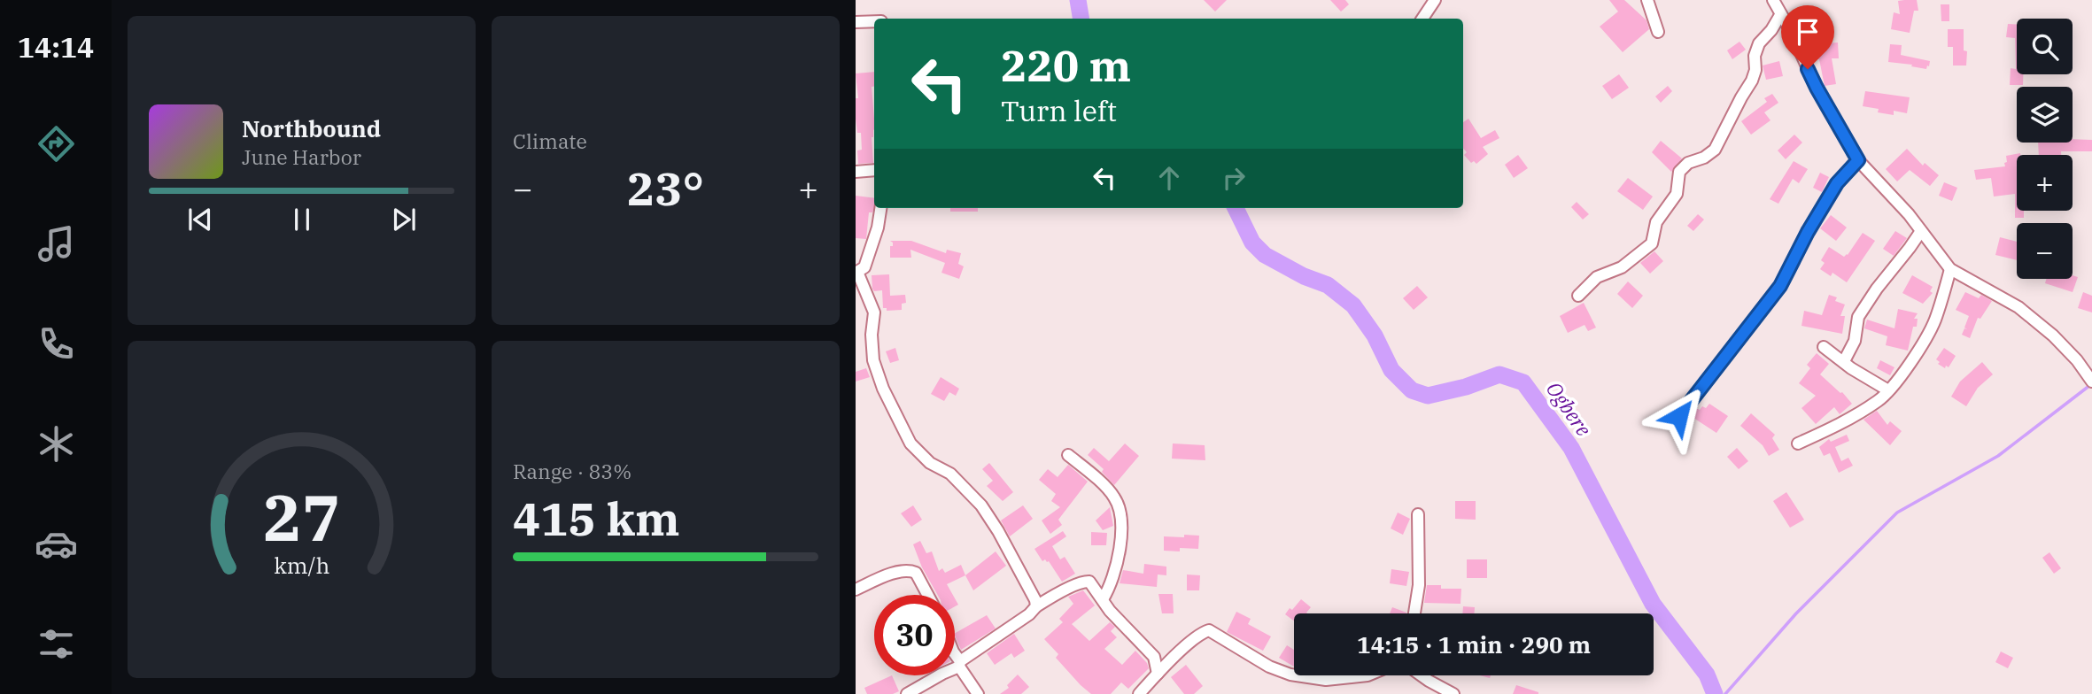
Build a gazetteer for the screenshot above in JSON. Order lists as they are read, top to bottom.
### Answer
{
  "water": ["Ogbere"],
  "page": {
    "tabs": "14:14",
    "tile": [
      "Climate",
      ["Range · 83%", "415 km"]
    ],
    "map_buttons": ["+", "−"],
    "turn": ["220 m", "Turn left"],
    "song": ["Northbound", "June Harbor"],
    "heat": ["−", "23°", "+"],
    "limit": "30",
    "trip": "14:15 · 1 min · 290 m",
    "gauge": ["27", "km/h"]
  }
}
